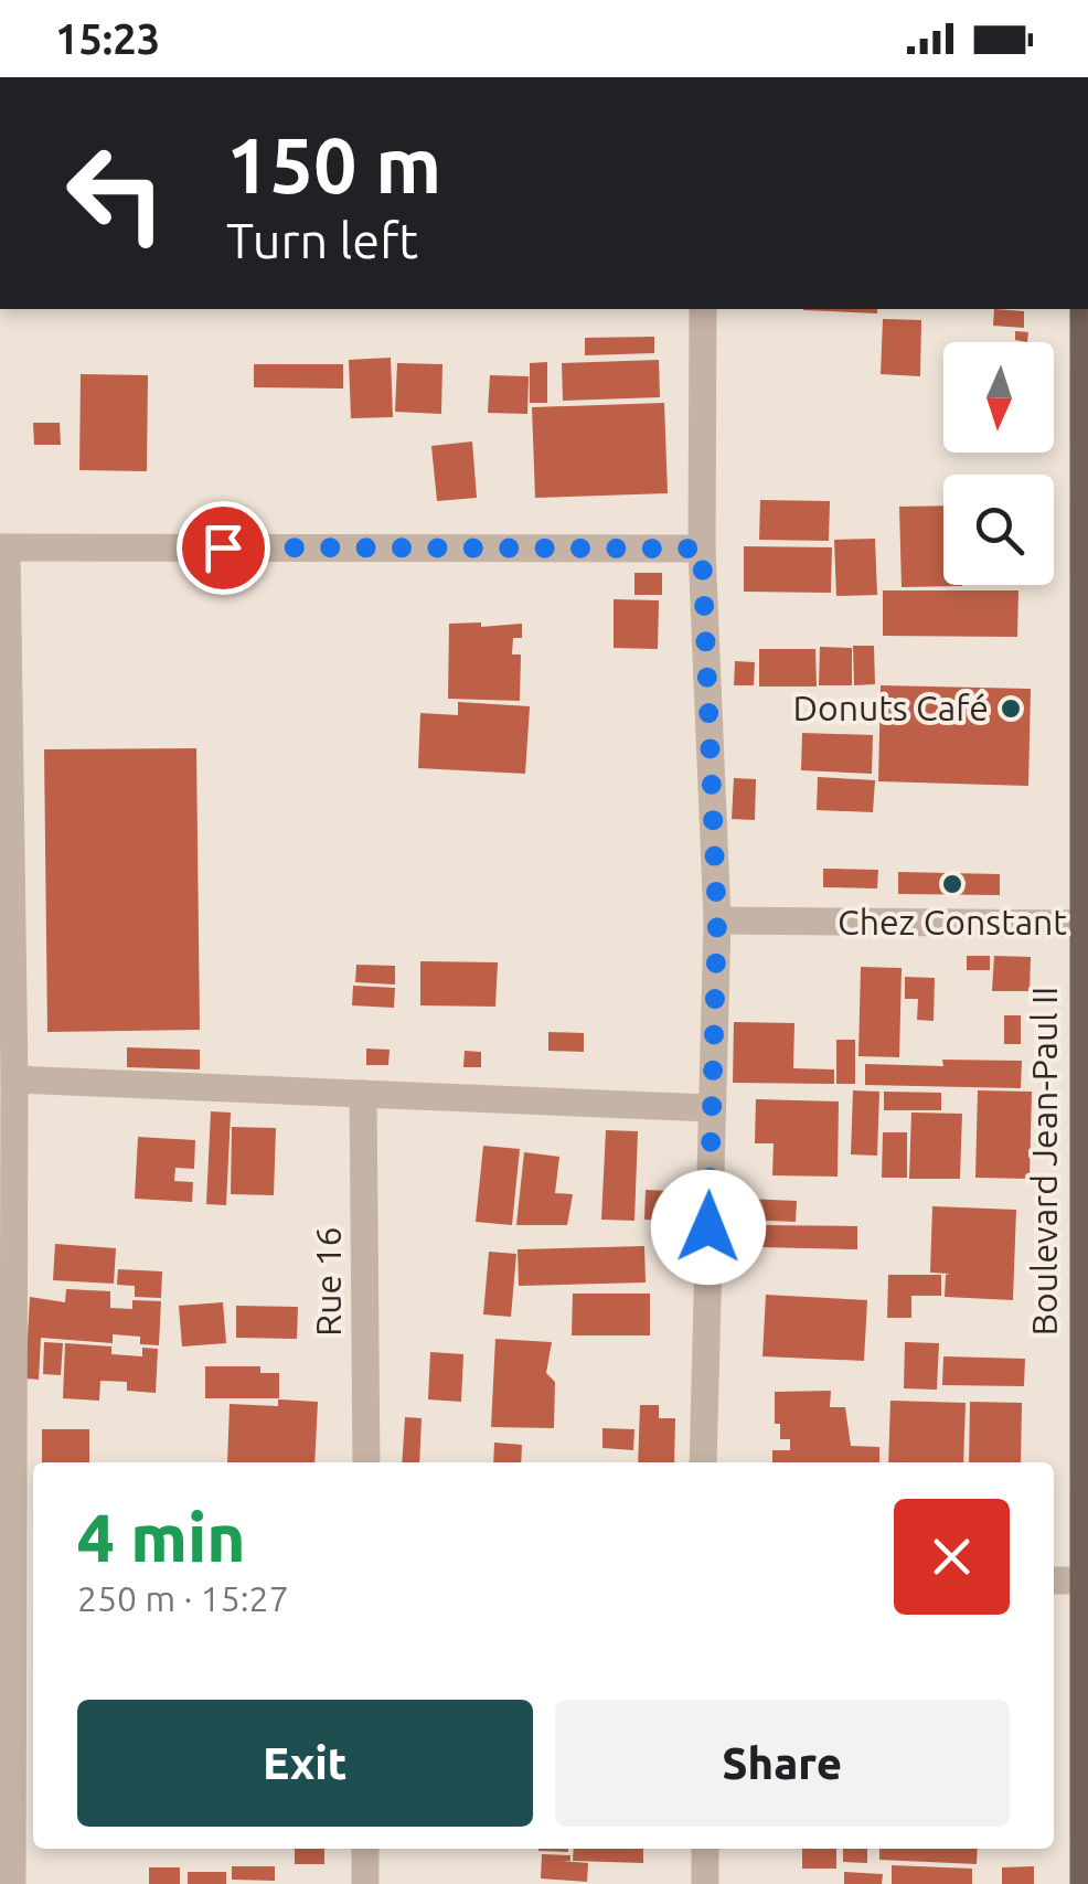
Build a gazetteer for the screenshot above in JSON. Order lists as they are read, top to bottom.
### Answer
{
  "streets": {
    "main road": ["Boulevard Jean-Paul II"],
    "street": ["Rue 16"]
  },
  "places": ["Donuts Café", "Chez Constant"],
  "north": "bottom",
  "page": {
    "status": "15:23",
    "turn": ["150 m", "Turn left"],
    "heading": ["4 min", "250 m · 15:27"],
    "buttons": ["Exit", "Share"]
  }
}
